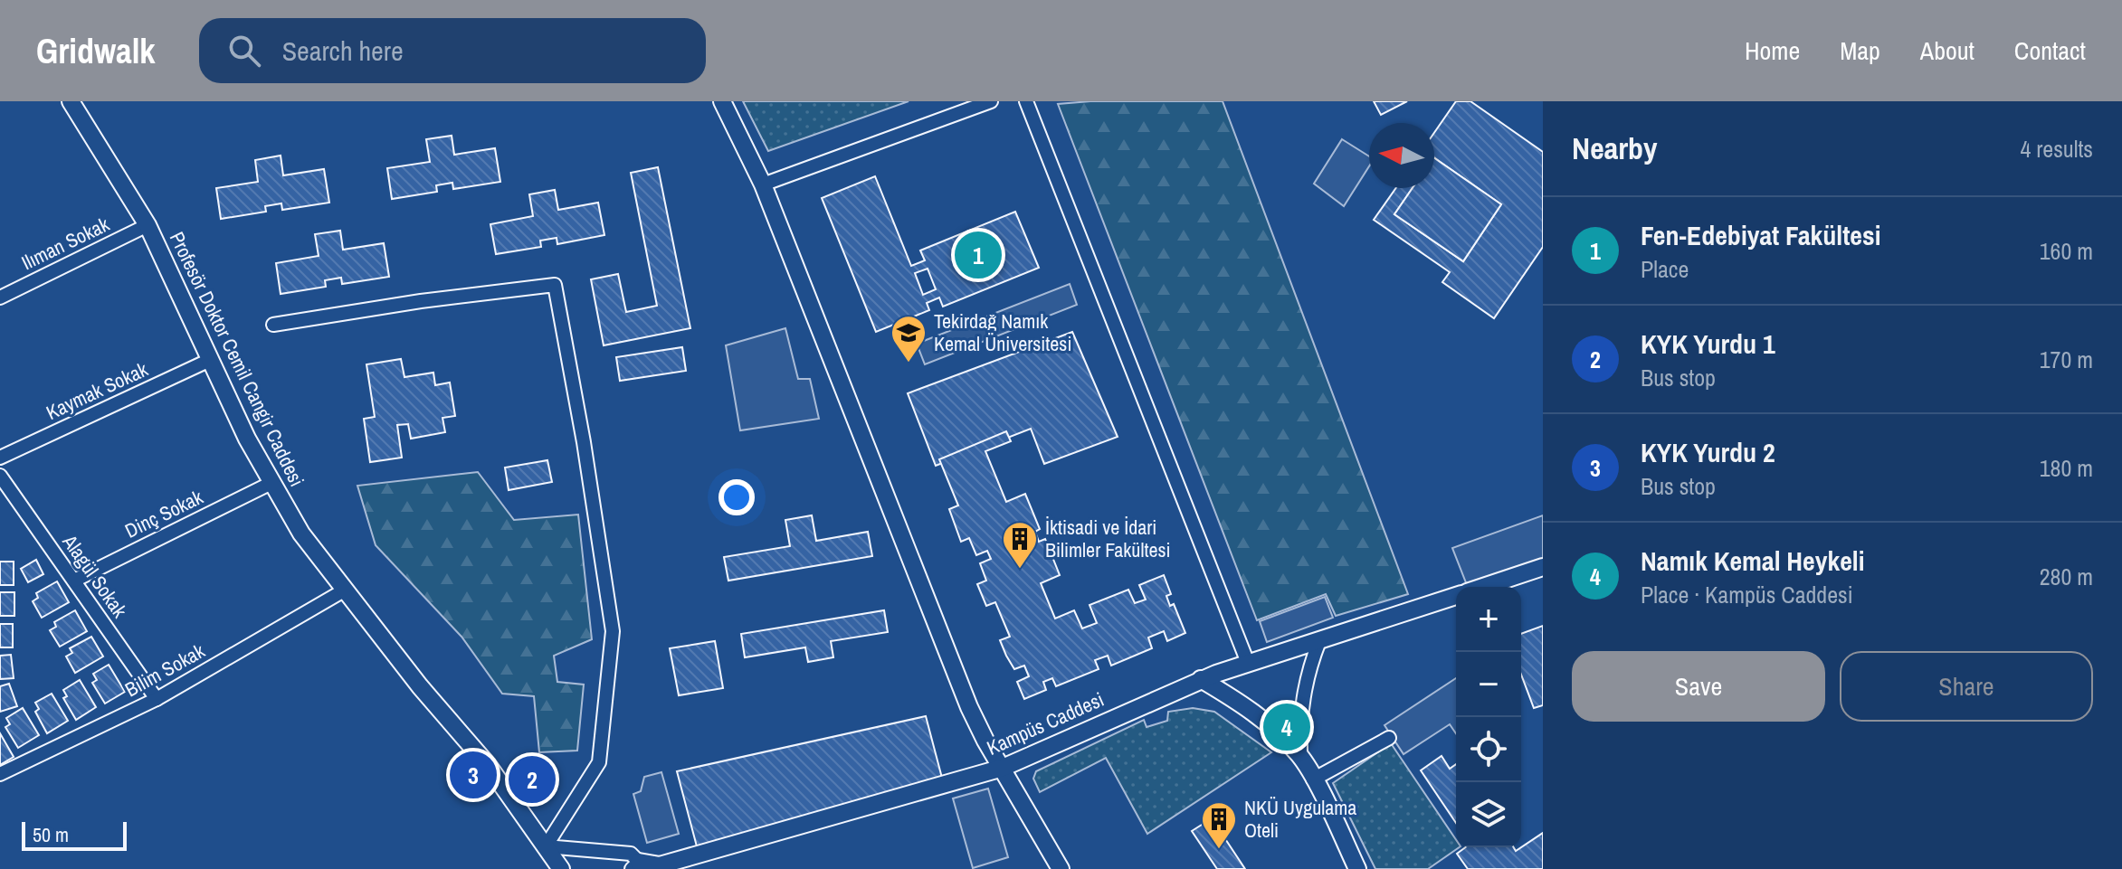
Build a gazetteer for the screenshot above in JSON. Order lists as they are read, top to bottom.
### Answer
{
  "streets": {
    "street": [
      "Ilıman Sokak",
      "Profesör Doktor Cemil Cangir Caddesi",
      "Kaymak Sokak",
      "Dinç Sokak",
      "Alagül Sokak",
      "Bilim Sokak",
      "Kampüs Caddesi"
    ]
  },
  "crossings": [
    ["Ilıman Sokak", "Profesör Doktor Cemil Cangir Caddesi"],
    ["Profesör Doktor Cemil Cangir Caddesi", "Kaymak Sokak"],
    ["Profesör Doktor Cemil Cangir Caddesi", "Dinç Sokak"],
    ["Profesör Doktor Cemil Cangir Caddesi", "Bilim Sokak"],
    ["Dinç Sokak", "Alagül Sokak"],
    ["Alagül Sokak", "Bilim Sokak"]
  ],
  "places": {
    "school or university": ["Tekirdağ Namık Kemal Üniversitesi"],
    "building": ["İktisadi ve İdari Bilimler Fakültesi", "NKÜ Uygulama Oteli"]
  },
  "scale_bar": "50 m",
  "north": "left",
  "page": {
    "header": "Gridwalk",
    "search": "Search here",
    "nav": [
      "Home",
      "Map",
      "About",
      "Contact"
    ],
    "heading": ["Nearby", "4 results"],
    "list": [
      {
        "mark": "1",
        "name": "Fen-Edebiyat Fakültesi",
        "note": "Place",
        "value": "160 m"
      },
      {
        "mark": "2",
        "name": "KYK Yurdu 1",
        "note": "Bus stop",
        "value": "170 m"
      },
      {
        "mark": "3",
        "name": "KYK Yurdu 2",
        "note": "Bus stop",
        "value": "180 m"
      },
      {
        "mark": "4",
        "name": "Namık Kemal Heykeli",
        "note": "Place · Kampüs Caddesi",
        "value": "280 m"
      }
    ],
    "pins": [
      "1",
      "4",
      "3",
      "2"
    ],
    "map_buttons": ["+", "−"],
    "buttons": ["Save", "Share"],
    "scale": "50 m"
  }
}
